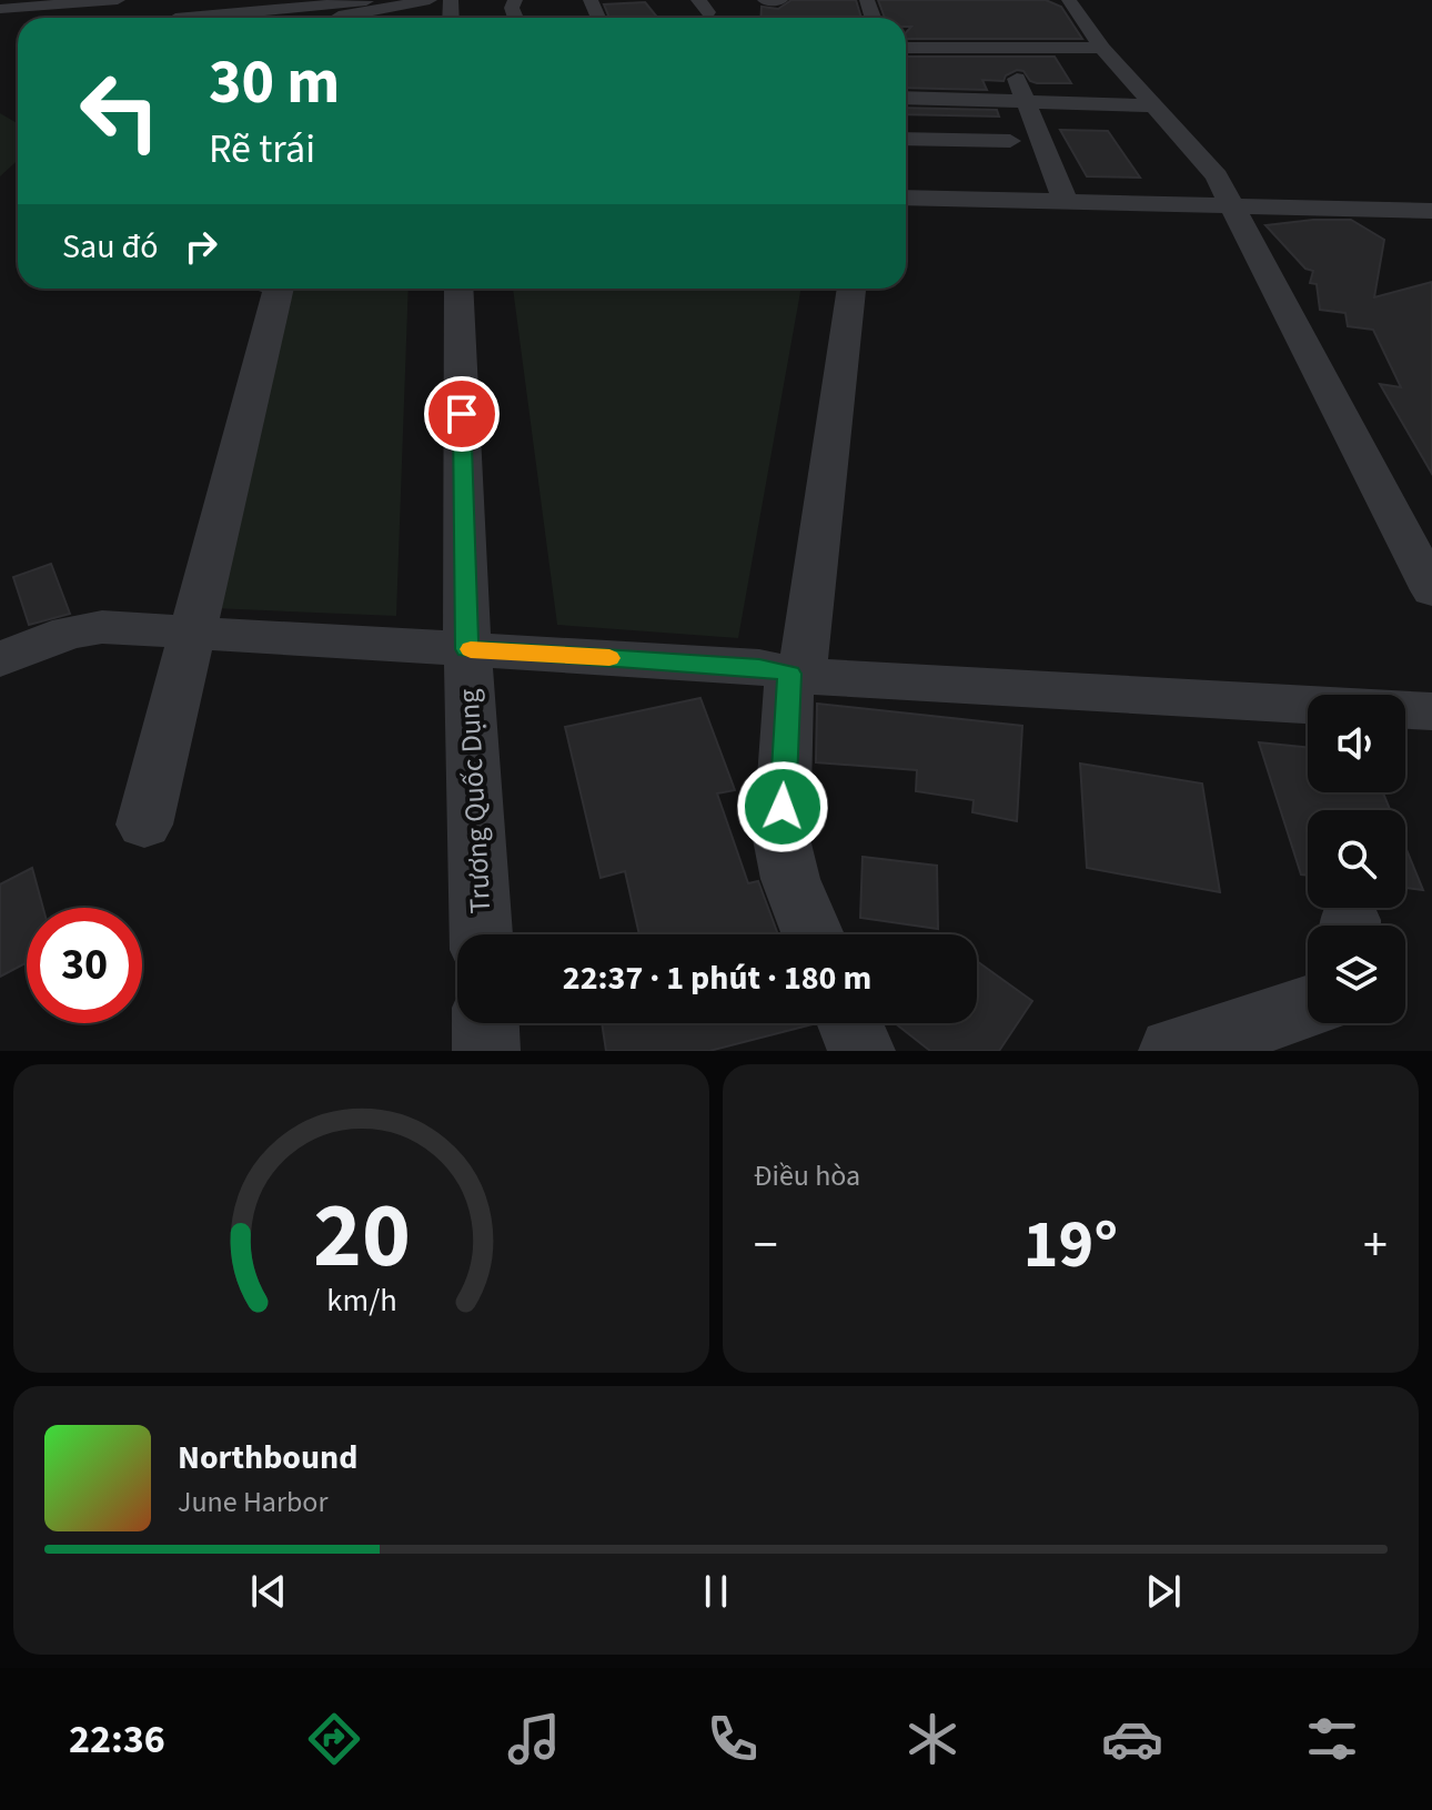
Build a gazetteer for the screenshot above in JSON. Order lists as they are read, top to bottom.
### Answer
{
  "streets": {
    "street": ["Trương Quốc Dụng"]
  },
  "page": {
    "turn": ["30 m", "Rẽ trái"],
    "then": "Sau đó",
    "limit": "30",
    "trip": "22:37 · 1 phút · 180 m",
    "tile": "Điều hòa",
    "heat": ["−", "19°", "+"],
    "song": ["Northbound", "June Harbor"],
    "tabs": "22:36",
    "gauge": ["20", "km/h"]
  }
}
